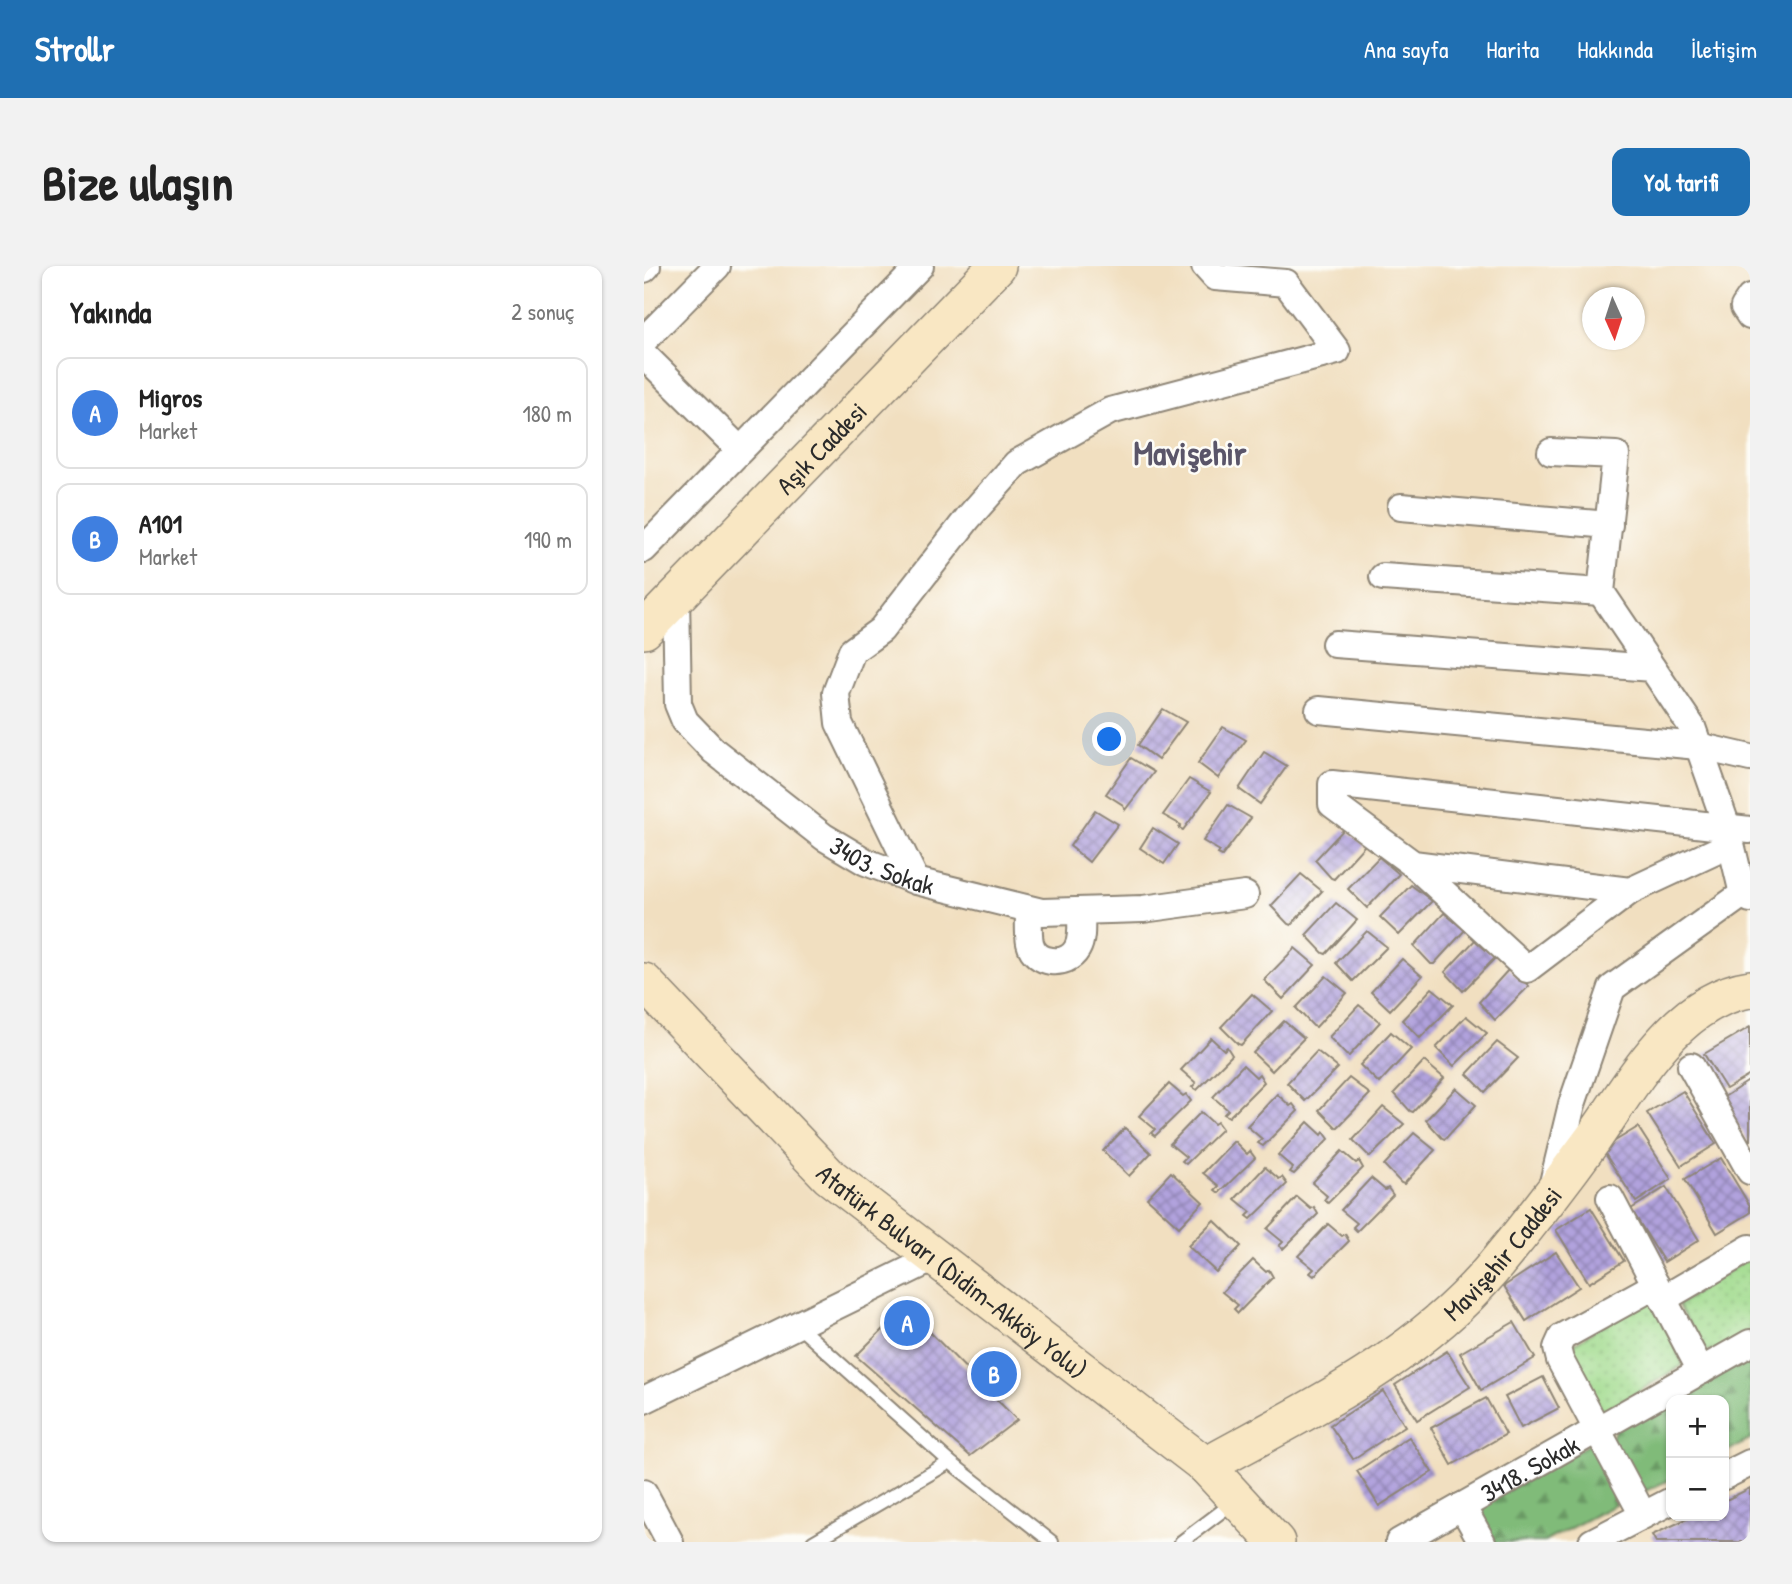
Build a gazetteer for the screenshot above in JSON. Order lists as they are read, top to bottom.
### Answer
{
  "streets": {
    "street": [
      "Aşık Caddesi",
      "3403. Sokak",
      "Mavişehir Caddesi",
      "Atatürk Bulvarı (Didim-Akköy Yolu)",
      "3418. Sokak"
    ]
  },
  "crossings": [
    ["Aşık Caddesi", "3403. Sokak"],
    ["Mavişehir Caddesi", "Atatürk Bulvarı (Didim-Akköy Yolu)"]
  ],
  "districts": ["Mavişehir"],
  "north": "bottom",
  "page": {
    "header": "Strollr",
    "nav": [
      "Ana sayfa",
      "Harita",
      "Hakkında",
      "İletişim"
    ],
    "buttons": "Yol tarifi",
    "title": "Bize ulaşın",
    "heading": ["Yakında", "2 sonuç"],
    "list": [
      {
        "mark": "A",
        "name": "Migros",
        "note": "Market",
        "value": "180 m"
      },
      {
        "mark": "B",
        "name": "A101",
        "note": "Market",
        "value": "190 m"
      }
    ],
    "pins": ["A", "B"],
    "map_buttons": ["+", "−"]
  }
}
